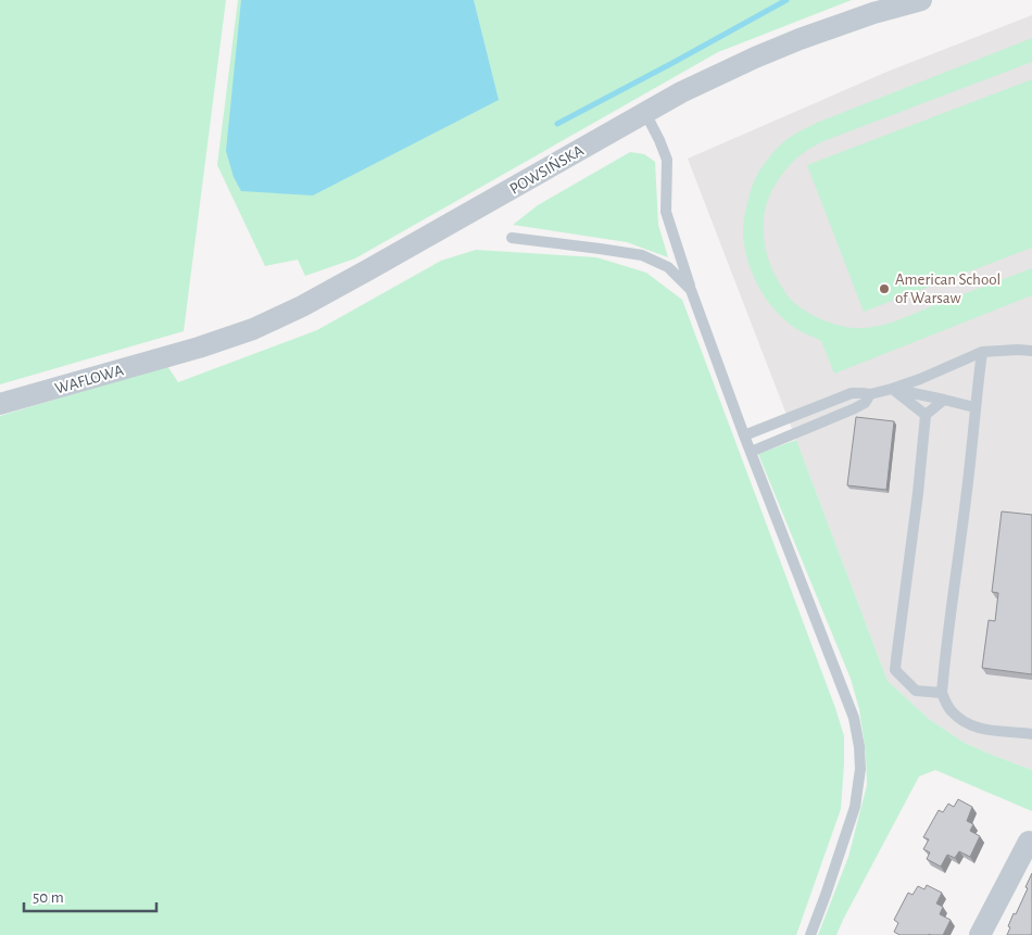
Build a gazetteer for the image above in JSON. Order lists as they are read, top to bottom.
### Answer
{
  "streets": {
    "street": ["POWSIŃSKA", "WAFLOWA"]
  },
  "crossings": [
    ["POWSIŃSKA", "WAFLOWA"]
  ],
  "places": ["American School of Warsaw"],
  "scale_bar": "50 m"
}
